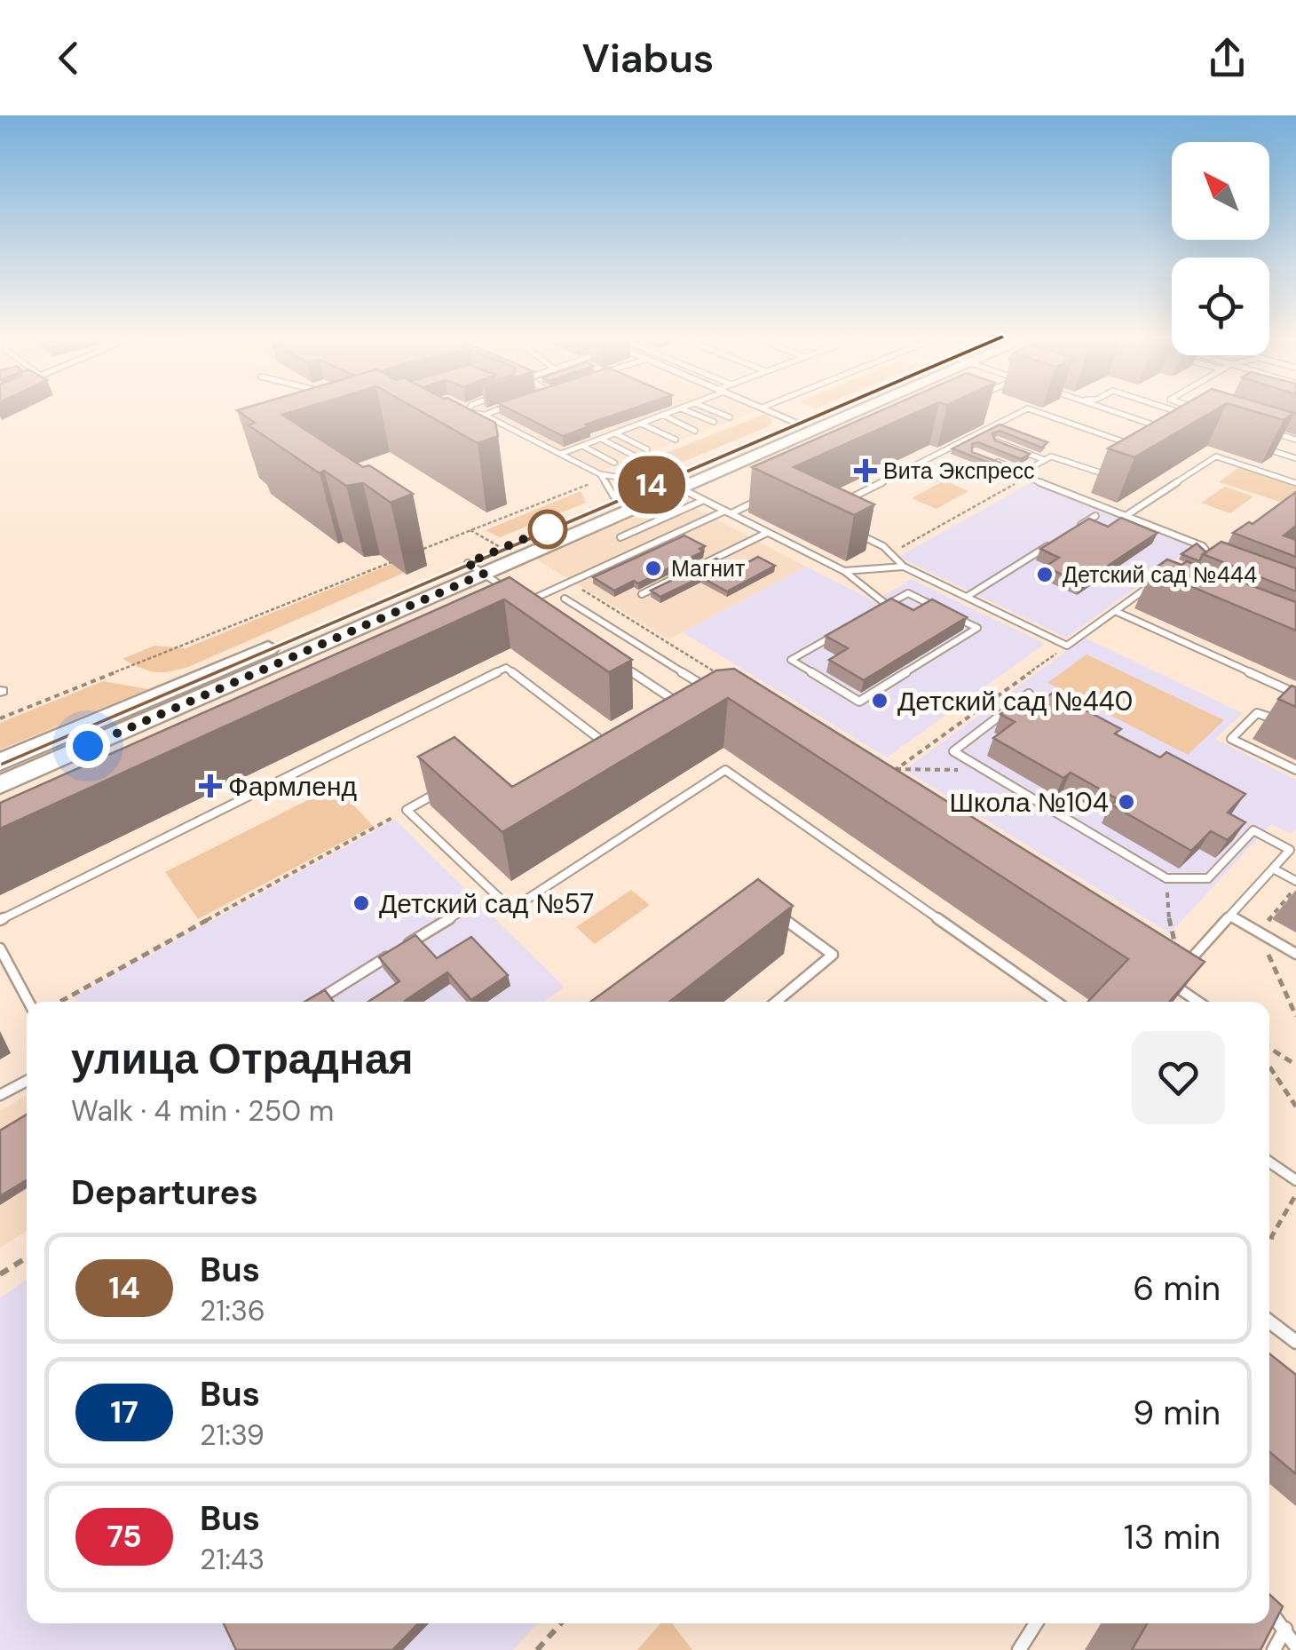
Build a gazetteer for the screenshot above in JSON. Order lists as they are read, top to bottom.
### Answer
{
  "places": {
    "health": ["Вита Экспресс", "Фармленд"],
    "other": [
      "Магнит",
      "Детский сад №444",
      "Детский сад №440",
      "Школа №104",
      "Детский сад №57"
    ]
  },
  "lines": ["bus line 14"],
  "north": "top left",
  "page": {
    "header": "Viabus",
    "on_map": "14",
    "heading": [
      ["улица Отрадная", "Walk · 4 min · 250 m"],
      "Departures"
    ],
    "list": [
      {
        "mark": "14",
        "name": "Bus",
        "note": "21:36",
        "value": "6 min"
      },
      {
        "mark": "17",
        "name": "Bus",
        "note": "21:39",
        "value": "9 min"
      },
      {
        "mark": "75",
        "name": "Bus",
        "note": "21:43",
        "value": "13 min"
      }
    ]
  }
}
